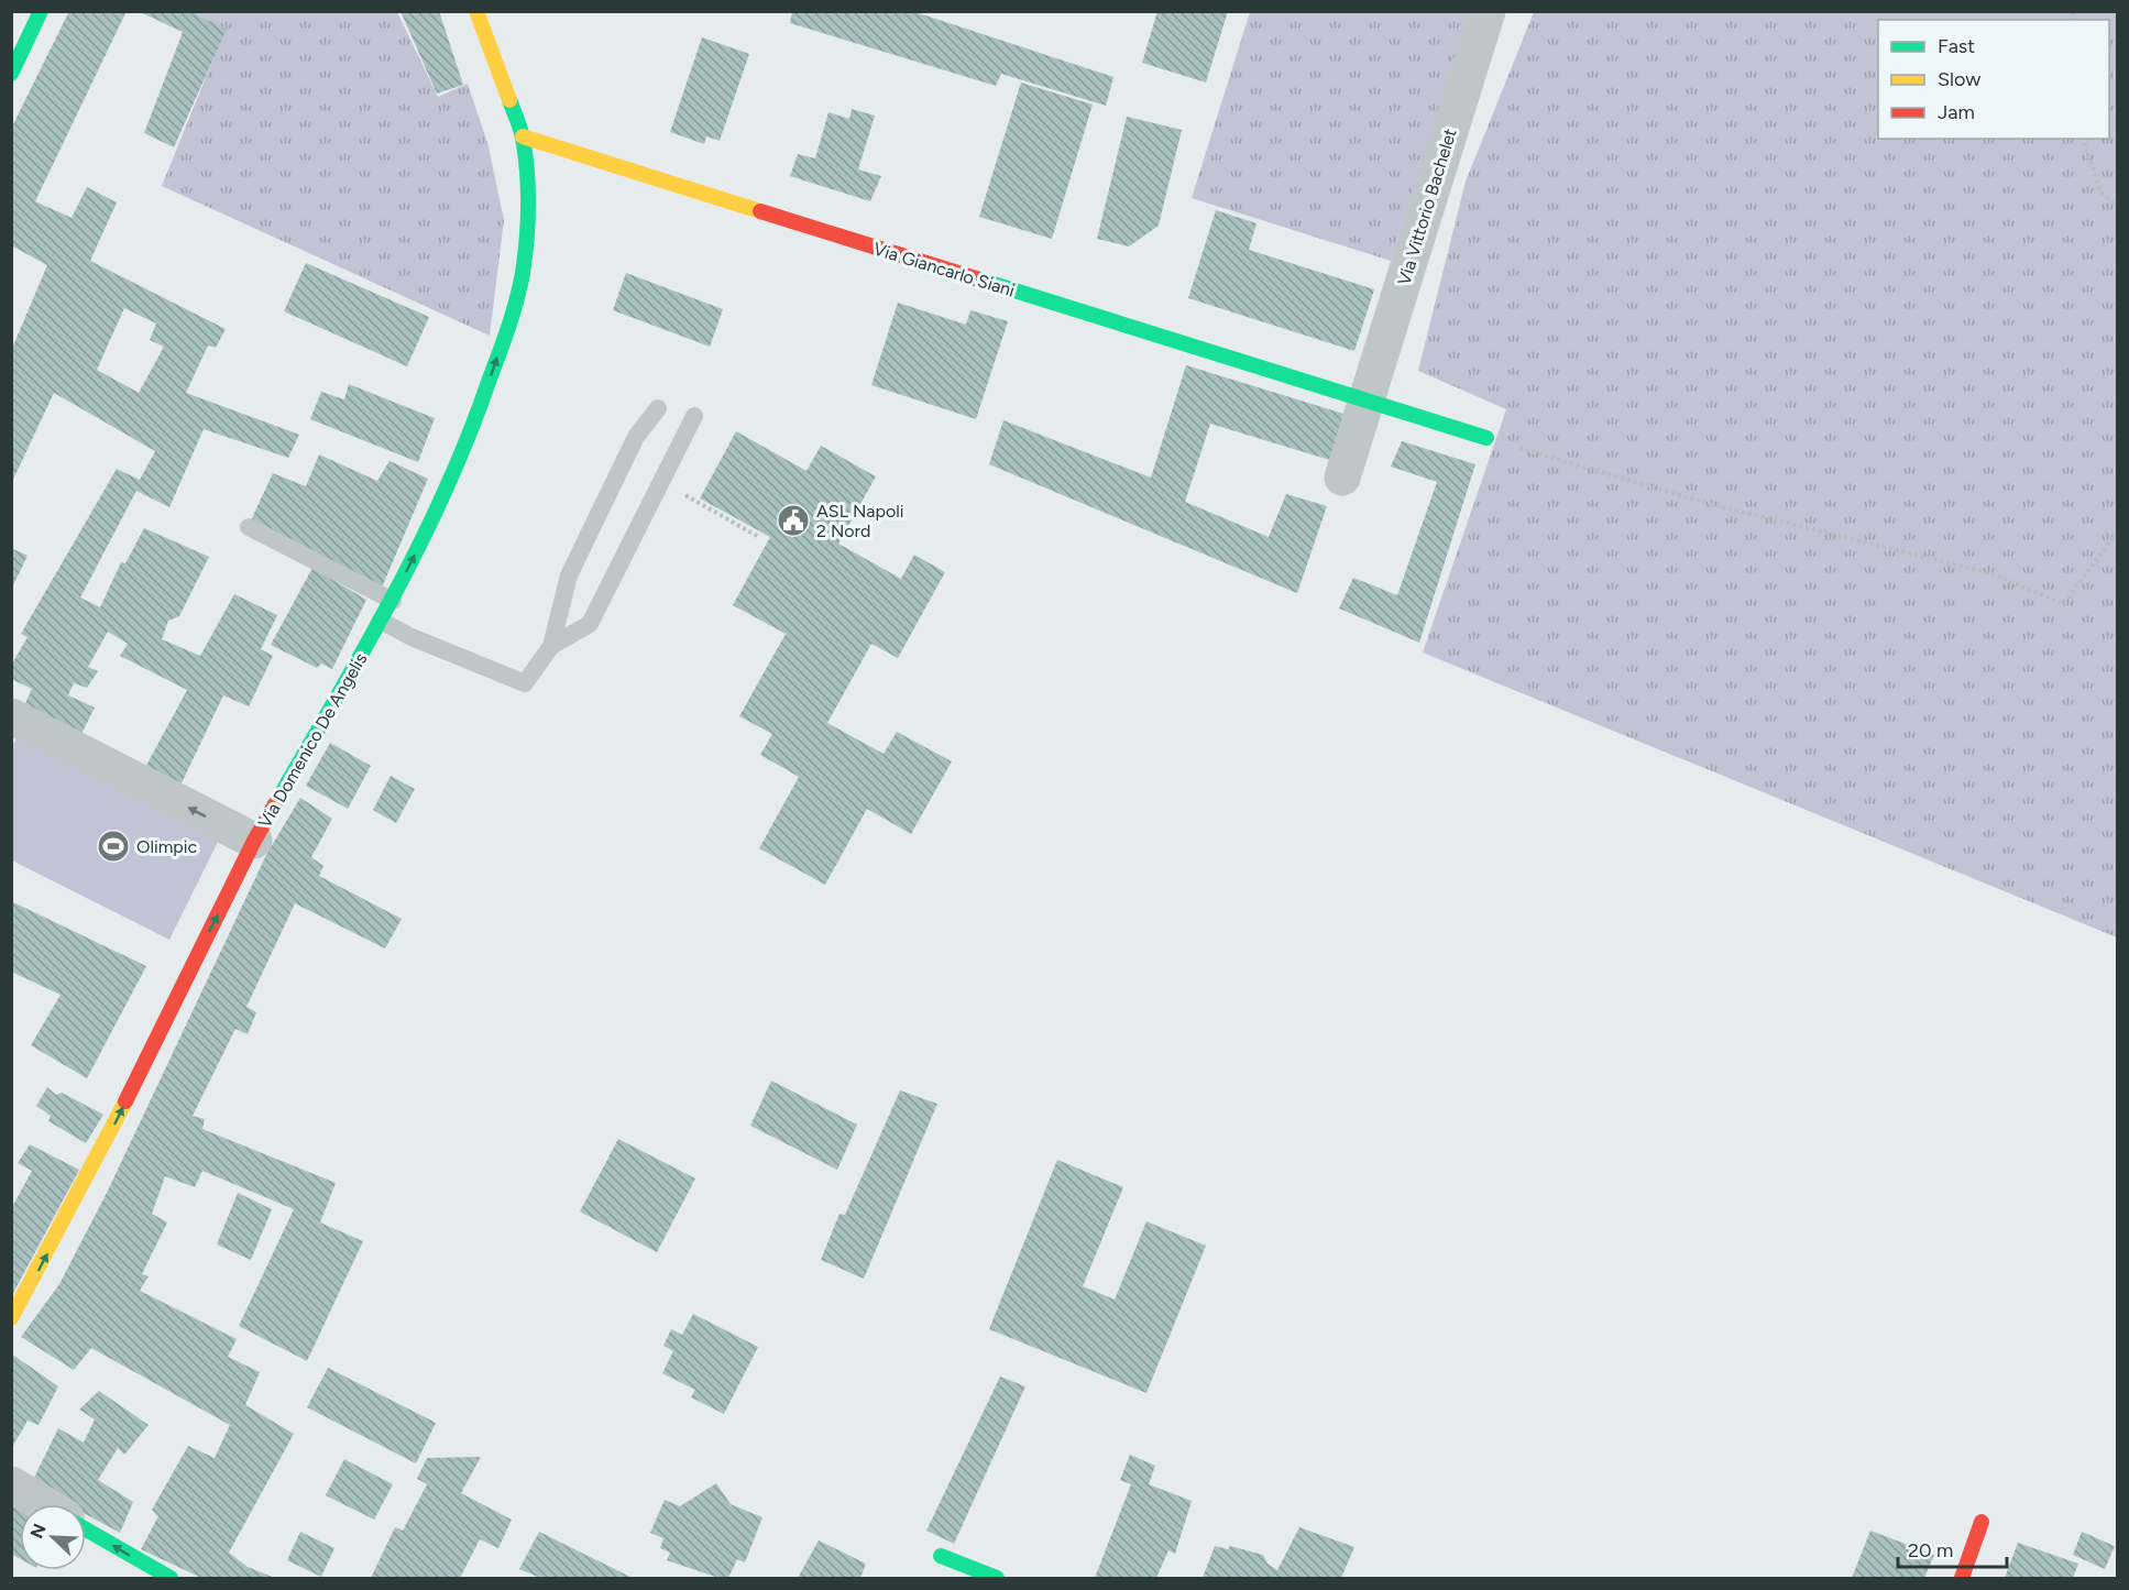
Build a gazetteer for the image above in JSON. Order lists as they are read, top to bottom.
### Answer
{
  "streets": {
    "street": ["Via Vittorio Bachelet", "Via Giancarlo Siani", "Via Domenico De Angelis"]
  },
  "crossings": [
    ["Via Vittorio Bachelet", "Via Giancarlo Siani"],
    ["Via Giancarlo Siani", "Via Domenico De Angelis"]
  ],
  "one_way": ["Via Domenico De Angelis"],
  "places": {
    "public building": ["ASL Napoli 2 Nord"],
    "sports": ["Olimpic"]
  },
  "legend": ["Fast", "Slow", "Jam"],
  "scale_bar": "20 m",
  "north": "top left"
}
